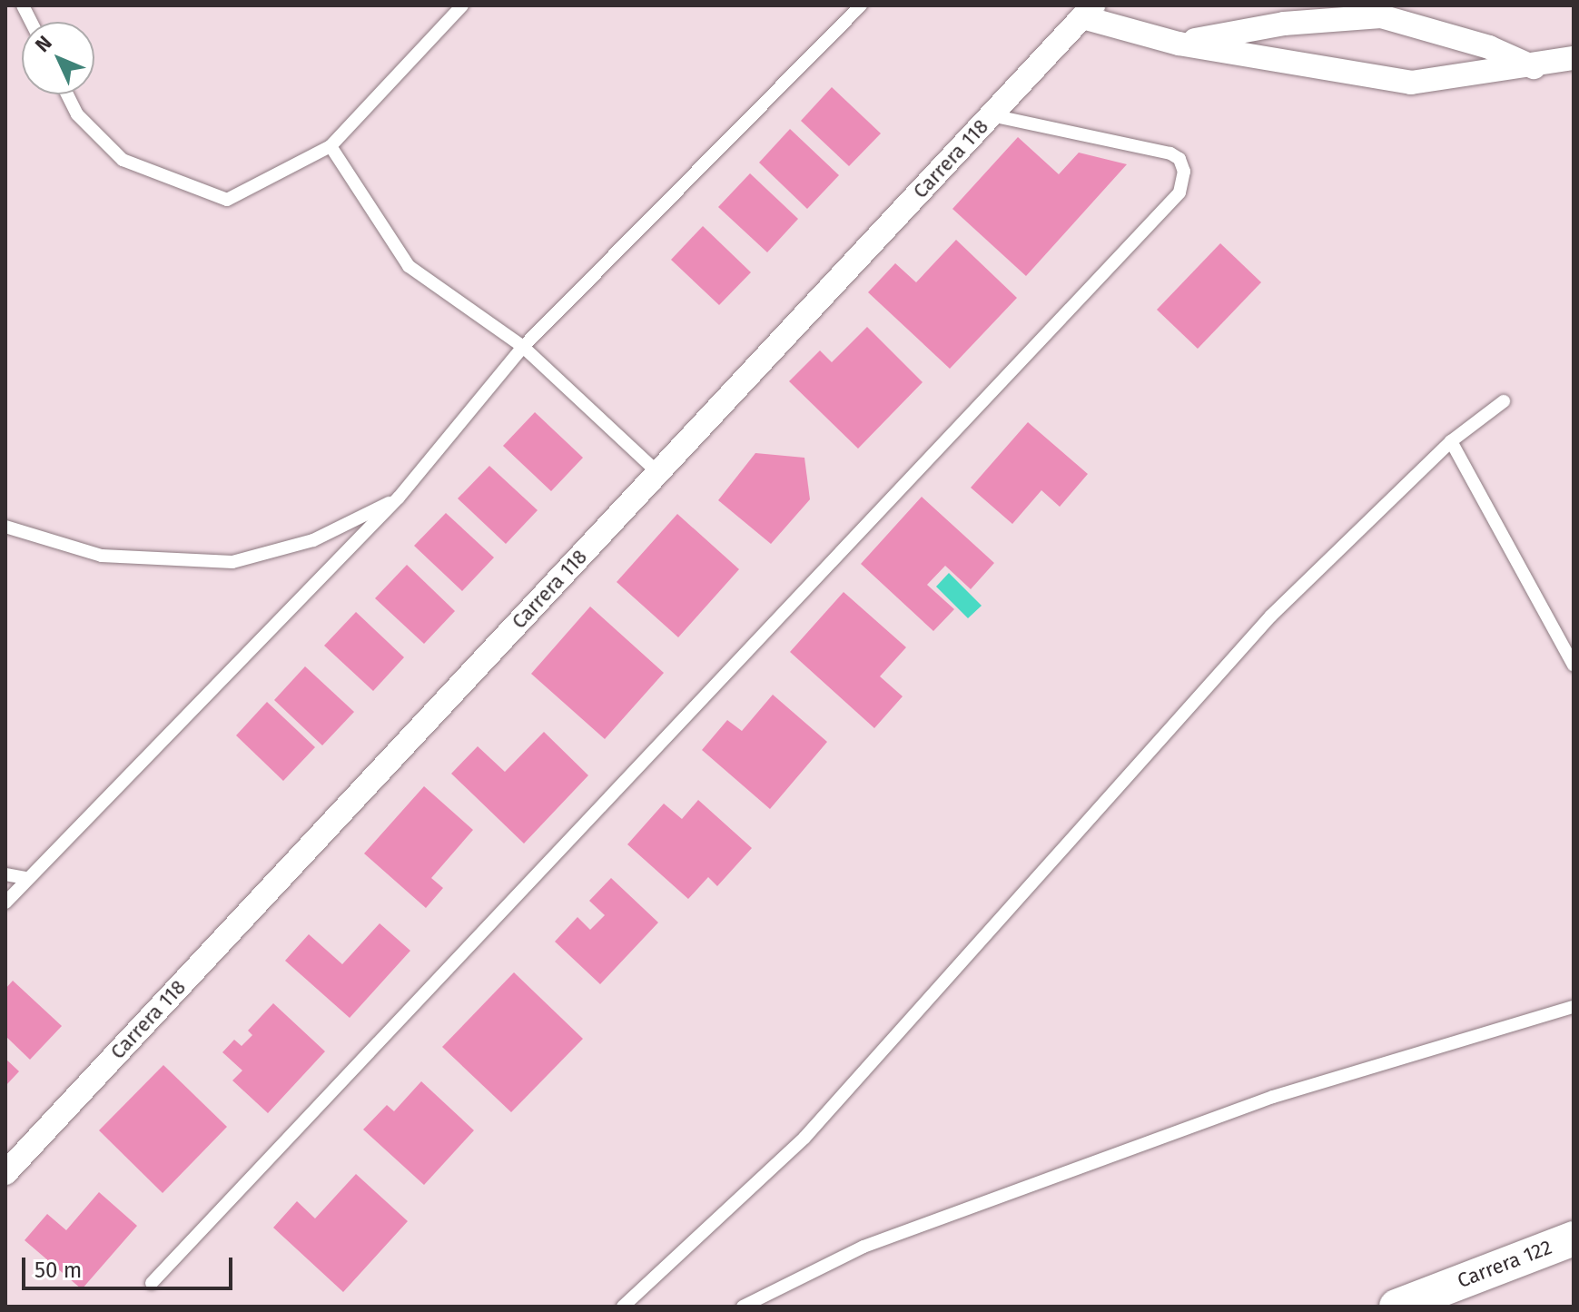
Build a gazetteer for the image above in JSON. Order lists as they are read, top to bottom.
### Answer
{
  "streets": {
    "street": ["Carrera 118", "Carrera 122"]
  },
  "scale_bar": "50 m",
  "north": "top left"
}
